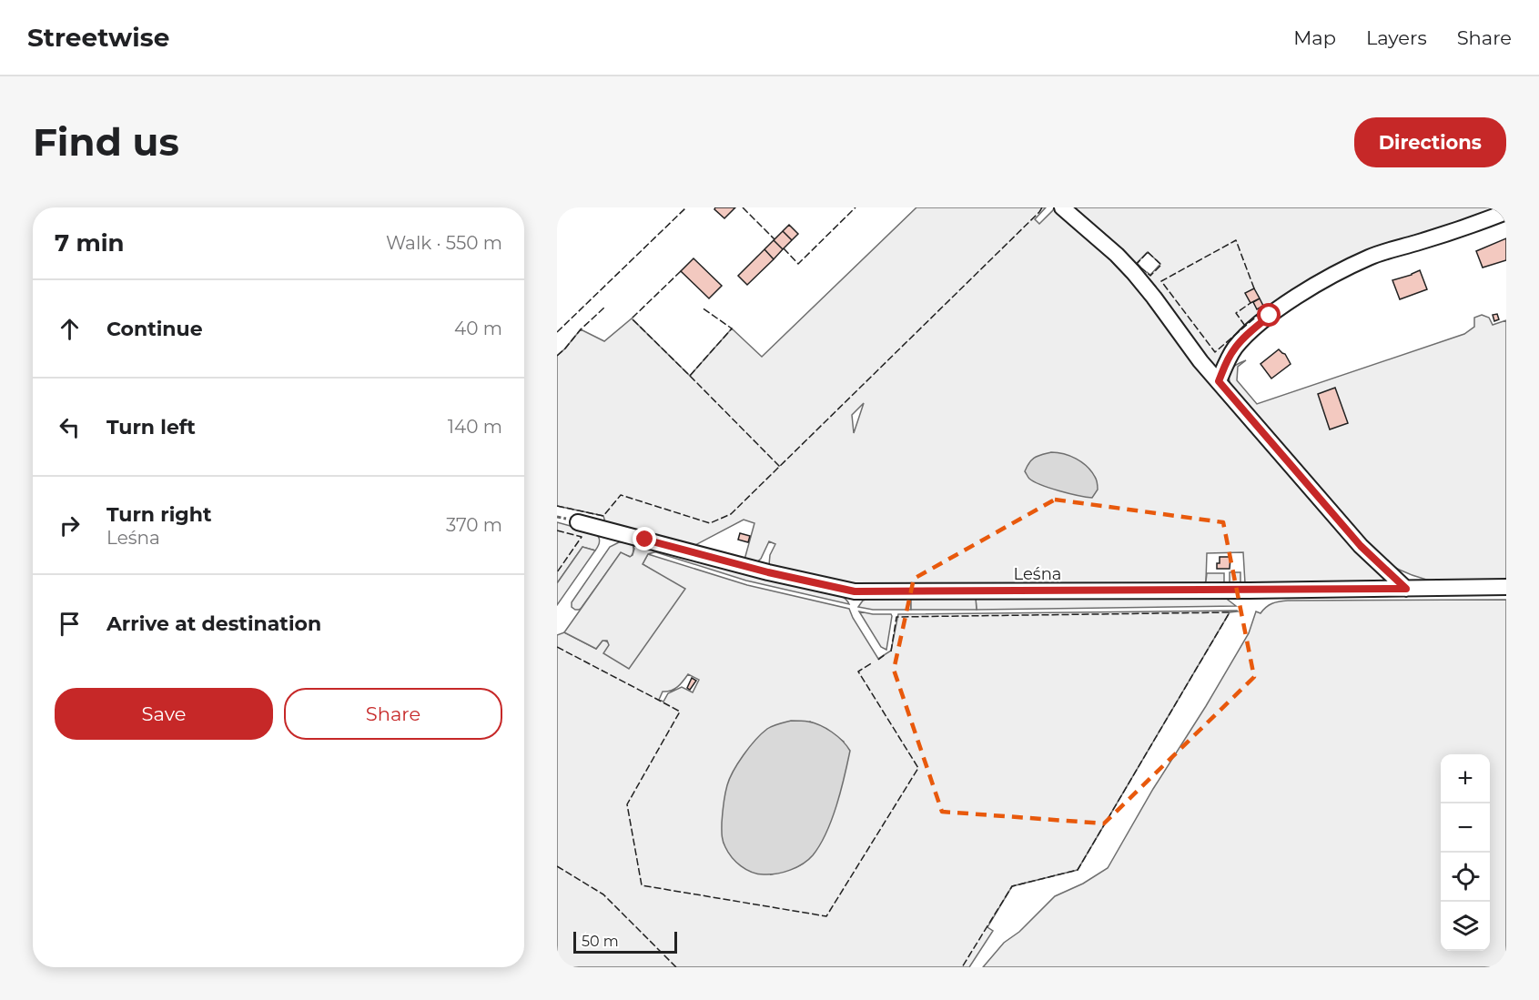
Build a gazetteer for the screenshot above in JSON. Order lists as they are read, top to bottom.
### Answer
{
  "streets": {
    "street": ["Leśna"]
  },
  "scale_bar": "50 m",
  "page": {
    "header": "Streetwise",
    "nav": ["Map", "Layers", "Share"],
    "buttons": [
      "Directions",
      ["Save", "Share"]
    ],
    "title": "Find us",
    "heading": ["7 min", "Walk · 550 m"],
    "list": [
      ["Continue", "40 m"],
      ["Turn left", "140 m"],
      ["Turn right", "Leśna", "370 m"],
      "Arrive at destination"
    ],
    "map_buttons": ["+", "−"],
    "scale": "50 m"
  }
}
